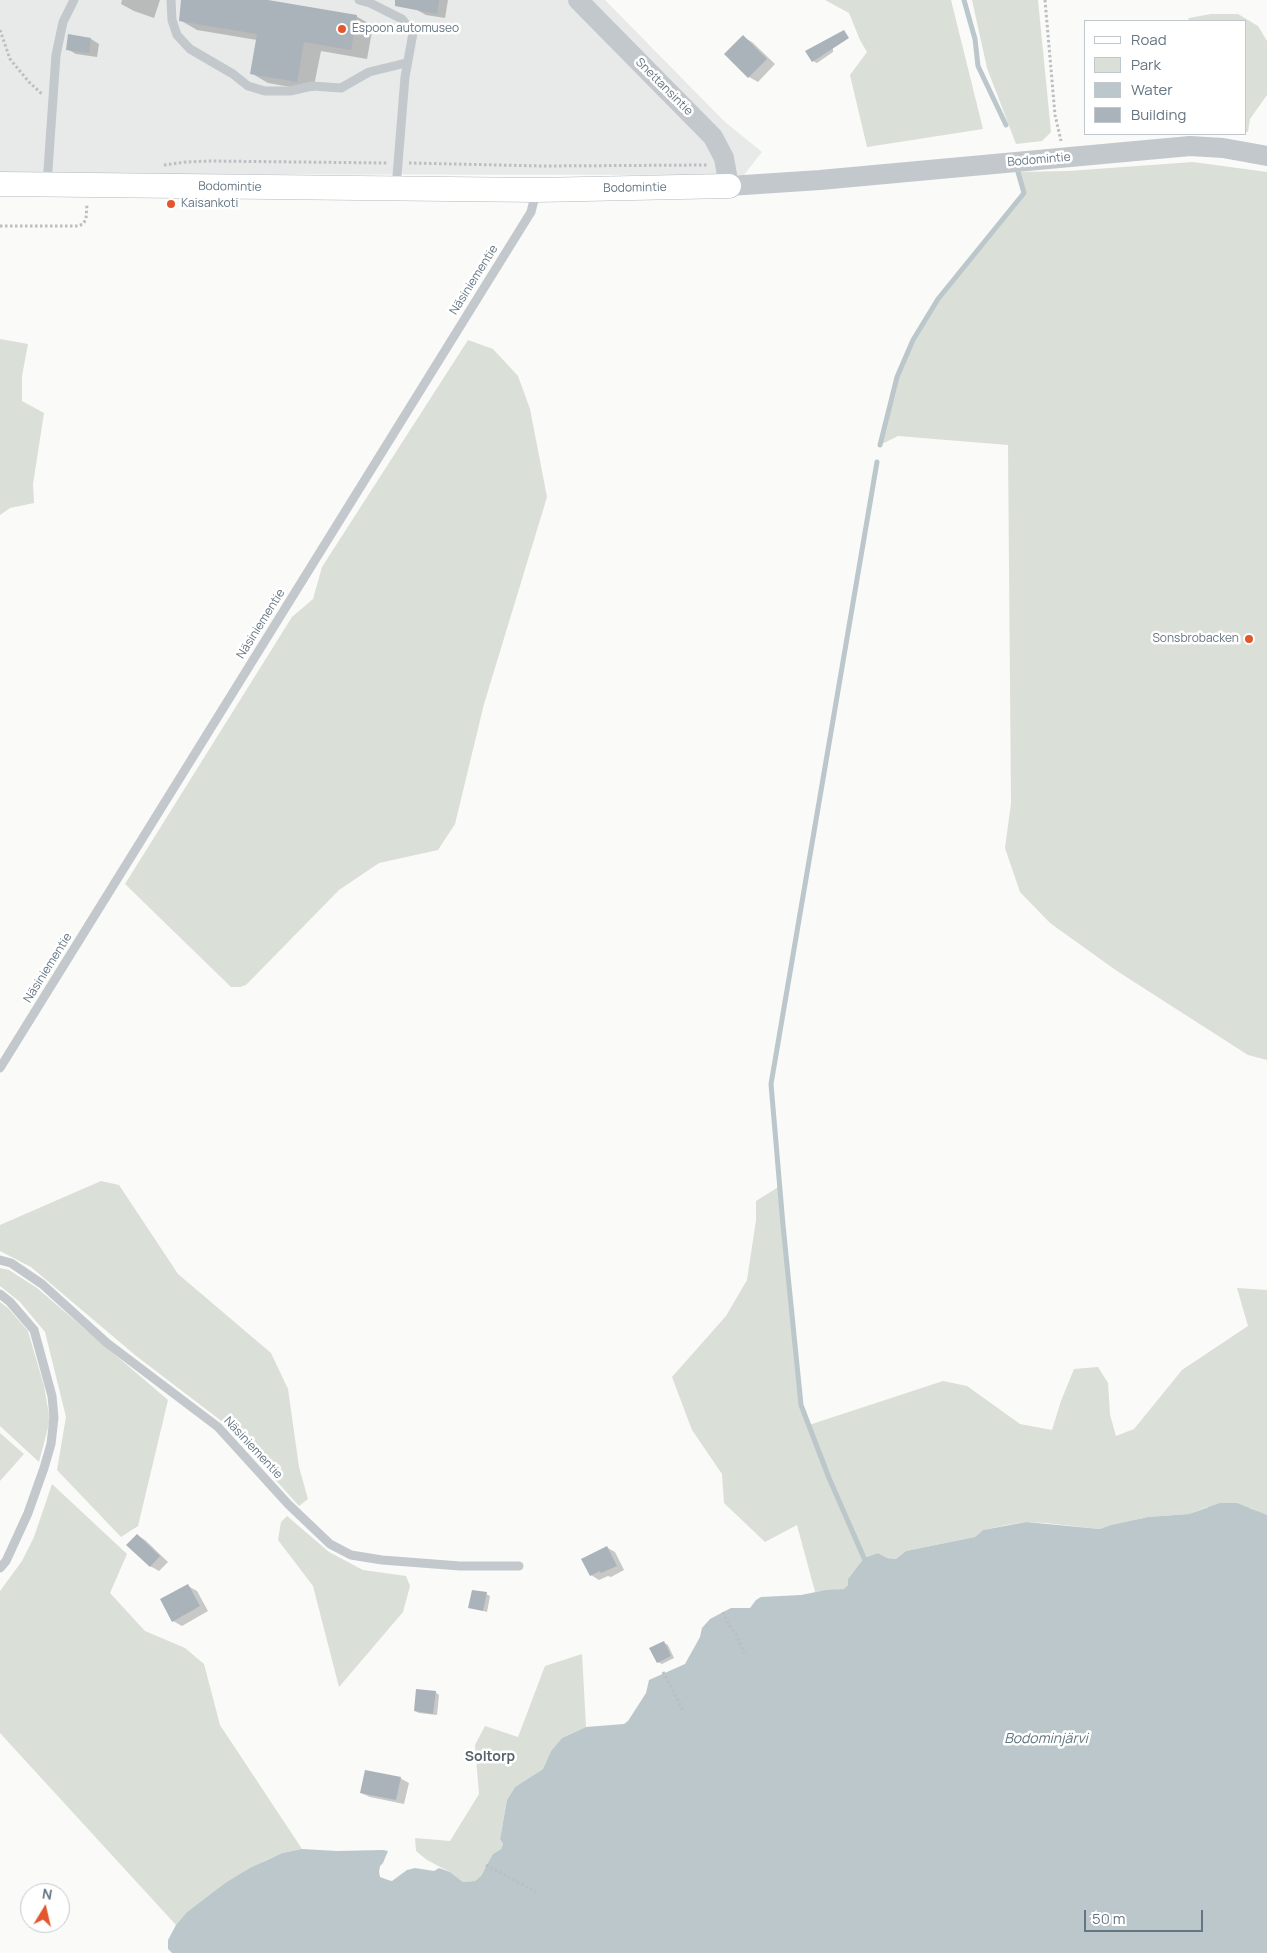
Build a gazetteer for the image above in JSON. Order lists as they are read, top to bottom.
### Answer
{
  "streets": {
    "main road": ["Bodomintie"],
    "street": ["Snettansintie"],
    "lane": ["Näsiniementie"]
  },
  "crossings": [
    ["Snettansintie", "Bodomintie"],
    ["Bodomintie", "Näsiniementie"]
  ],
  "districts": ["Soltorp"],
  "water": ["Bodominjärvi"],
  "places": ["Espoon automuseo", "Kaisankoti", "Sonsbrobacken"],
  "legend": [
    "Road",
    "Park",
    "Water",
    "Building"
  ],
  "scale_bar": "50 m",
  "north": "top"
}
